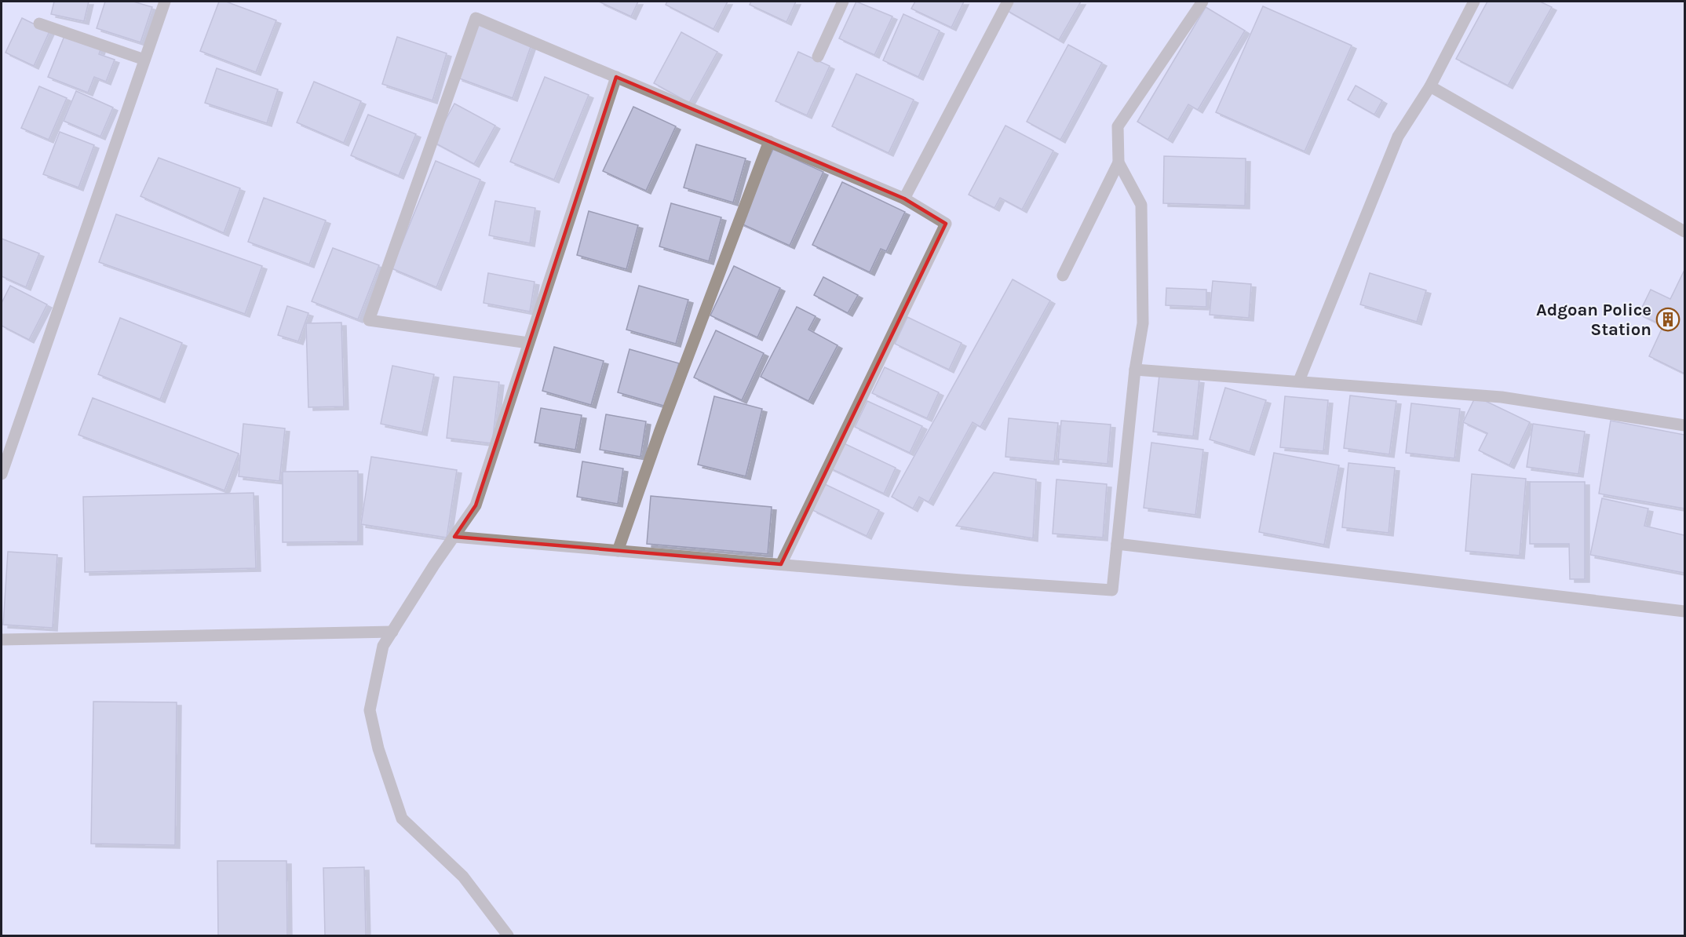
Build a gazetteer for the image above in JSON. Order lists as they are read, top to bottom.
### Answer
{
  "places": {
    "building": ["Adgoan Police Station"]
  }
}
